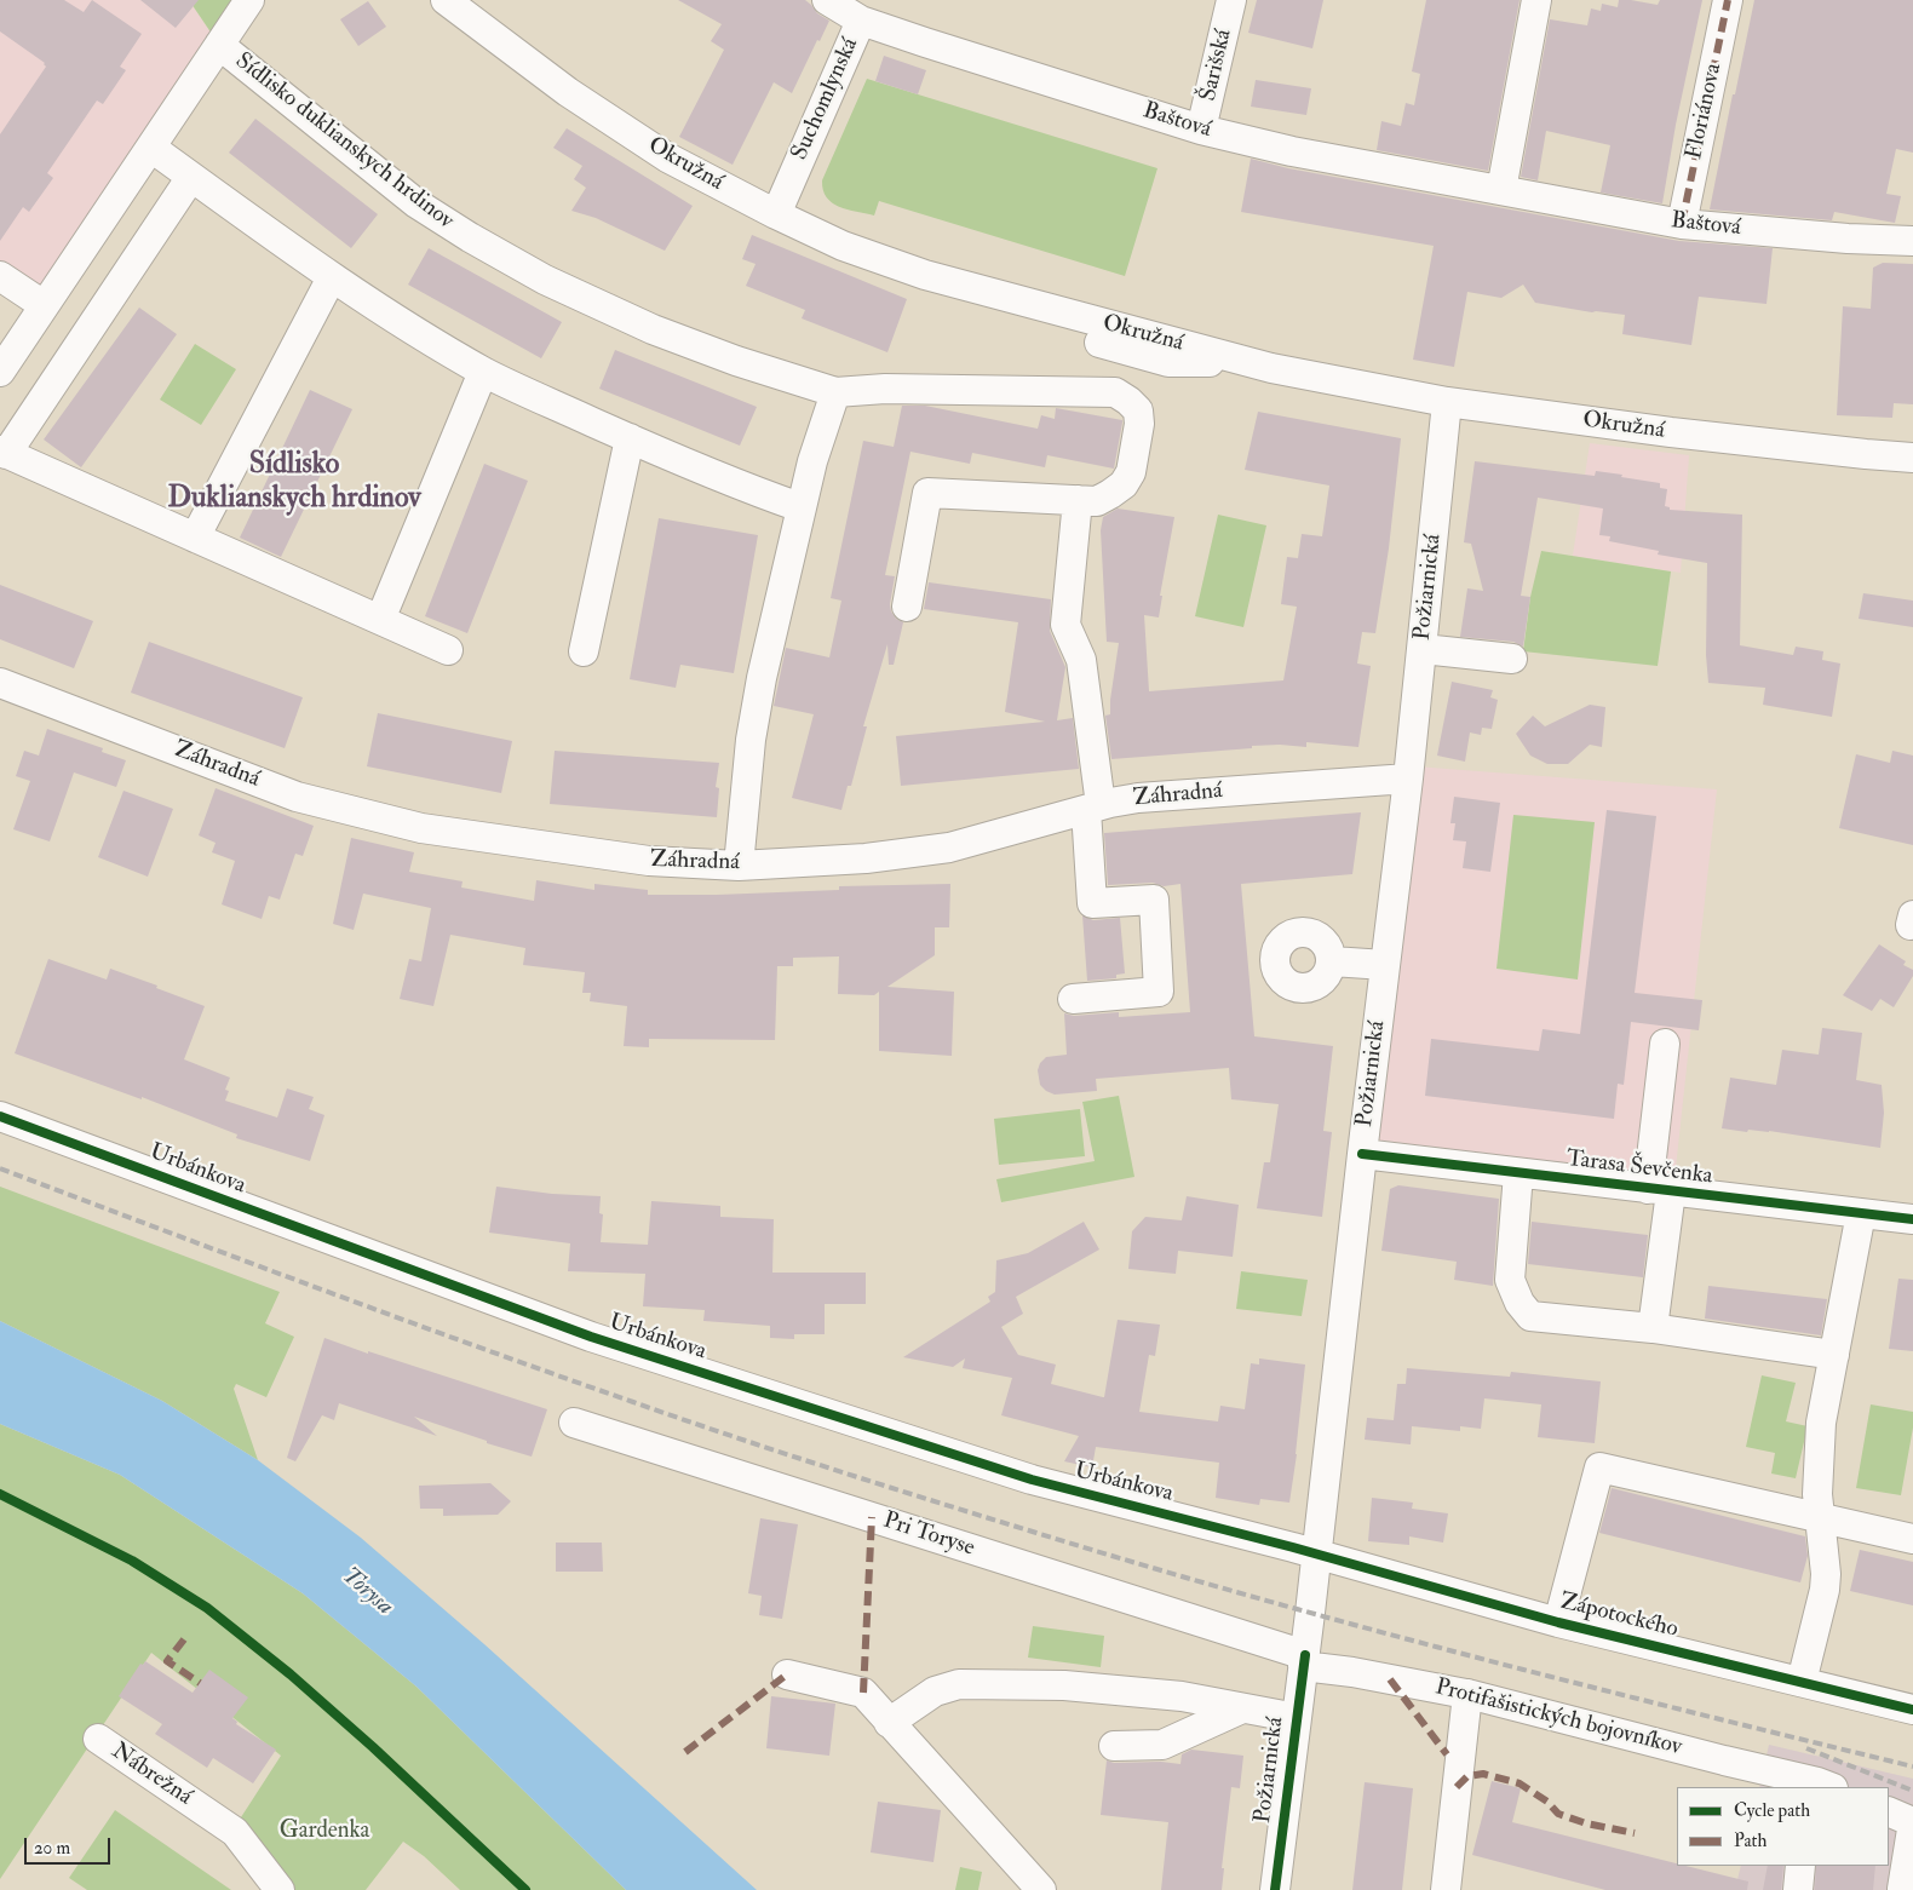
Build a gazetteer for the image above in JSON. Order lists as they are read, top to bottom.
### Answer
{
  "streets": {
    "street": [
      "Šarišská",
      "Suchomlynská",
      "Floriánova",
      "Baštová",
      "Sídlisko duklianskych hrdinov",
      "Okružná",
      "Požiarnická",
      "Záhradná",
      "Tarasa Ševčenka",
      "Urbánkova",
      "Pri Toryse",
      "Zápotockého",
      "Protifašistických bojovníkov",
      "Nábrežná"
    ]
  },
  "crossings": [
    ["Šarišská", "Baštová"],
    ["Suchomlynská", "Baštová"],
    ["Suchomlynská", "Okružná"],
    ["Floriánova", "Baštová"],
    ["Okružná", "Požiarnická"],
    ["Požiarnická", "Záhradná"],
    ["Požiarnická", "Tarasa Ševčenka"],
    ["Požiarnická", "Urbánkova"],
    ["Požiarnická", "Pri Toryse"],
    ["Požiarnická", "Zápotockého"],
    ["Požiarnická", "Protifašistických bojovníkov"],
    ["Urbánkova", "Zápotockého"],
    ["Pri Toryse", "Protifašistických bojovníkov"]
  ],
  "districts": ["Sídlisko Duklianskych hrdinov"],
  "water": ["Torysa"],
  "parks": ["Gardenka"],
  "legend": ["Cycle path", "Path"],
  "scale_bar": "20 m"
}
